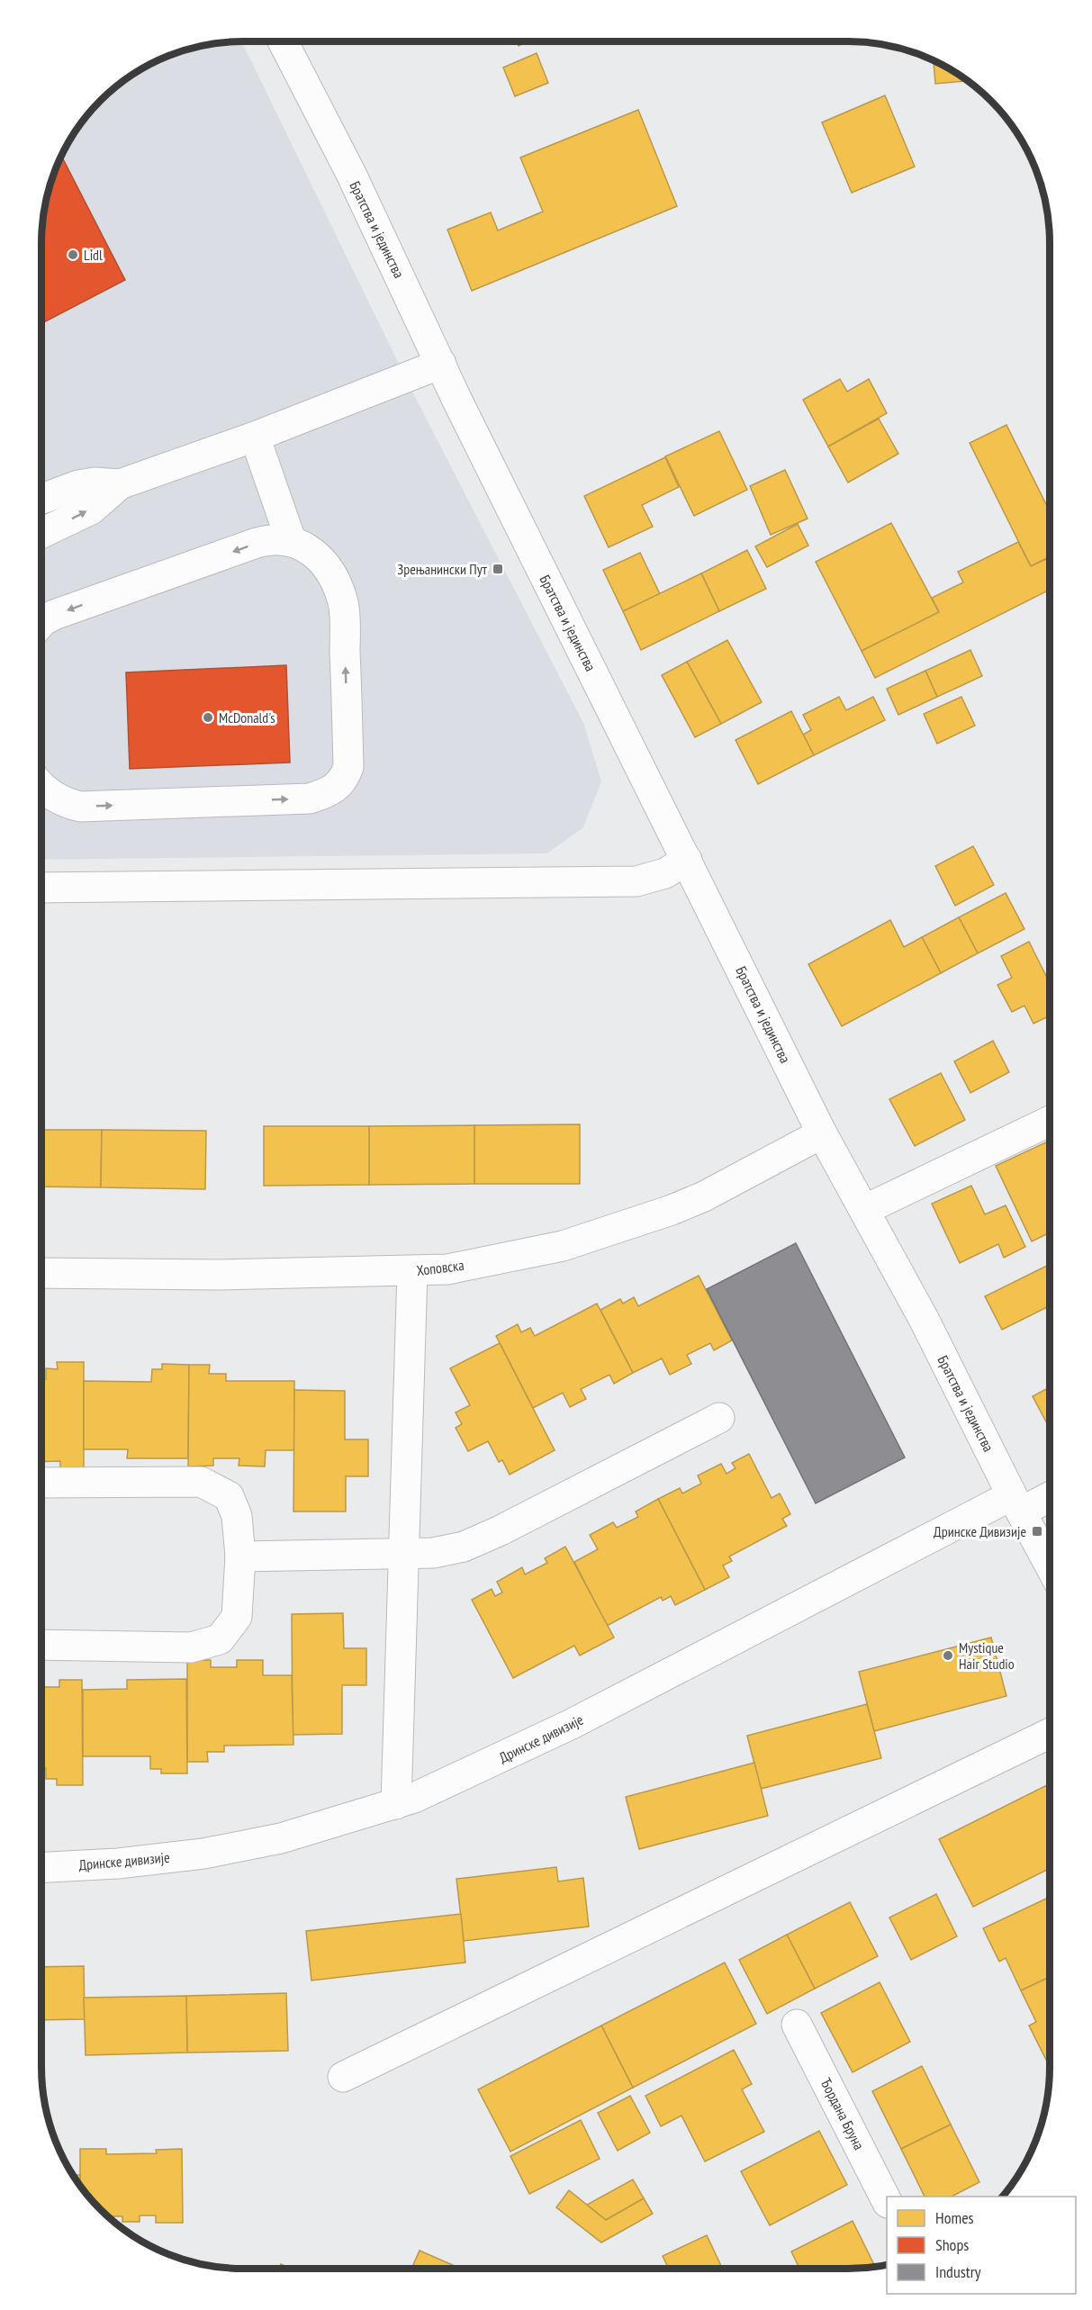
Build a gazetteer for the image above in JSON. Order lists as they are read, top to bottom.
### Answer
{
  "streets": {
    "street": [
      "Братства и јединства",
      "Хоповска",
      "Дринске дивизије",
      "Ђордана Бруна"
    ]
  },
  "crossings": [
    ["Братства и јединства", "Хоповска"],
    ["Братства и јединства", "Дринске дивизије"]
  ],
  "places": {
    "other": ["Lidl", "McDonald's", "Mystique Hair Studio"],
    "transit": ["Зрењанински Пут", "Дринске Дивизије"]
  },
  "legend": ["Homes", "Shops", "Industry"]
}
